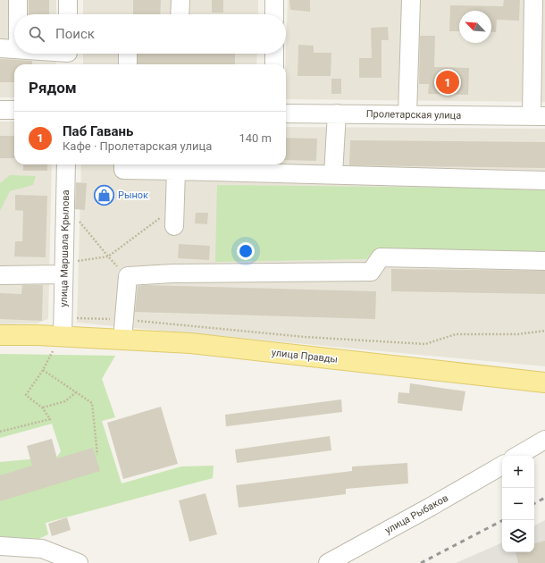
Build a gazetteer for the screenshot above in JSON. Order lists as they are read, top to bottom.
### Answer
{
  "streets": {
    "main road": ["улица Правды"],
    "street": ["Пролетарская улица", "улица Маршала Крылова", "улица Рыбаков"]
  },
  "crossings": [
    ["улица Маршала Крылова", "улица Правды"]
  ],
  "places": {
    "shop": ["Рынок"]
  },
  "north": "top left",
  "page": {
    "search": "Поиск",
    "heading": "Рядом",
    "pins": "1",
    "list": [
      {
        "mark": "1",
        "name": "Паб Гавань",
        "note": "Кафе · Пролетарская улица",
        "value": "140 m"
      }
    ],
    "map_buttons": ["+", "−"]
  }
}
